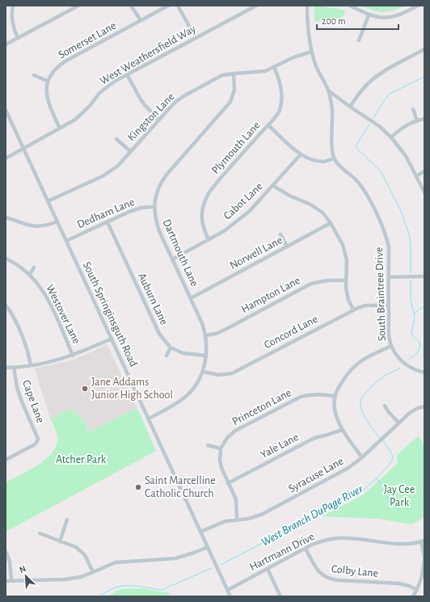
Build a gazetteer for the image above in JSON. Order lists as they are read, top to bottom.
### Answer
{
  "streets": {
    "street": [
      "Somerset Lane",
      "West Weathersfield Way",
      "Kingston Lane",
      "Plymouth Lane",
      "Cabot Lane",
      "Dedham Lane",
      "Dartmouth Lane",
      "Norwell Lane",
      "South Braintree Drive",
      "Hampton Lane",
      "Auburn Lane",
      "Westover Lane",
      "South Springinsguth Road",
      "Concord Lane",
      "Cape Lane",
      "Princeton Lane",
      "Yale Lane",
      "Syracuse Lane",
      "Hartmann Drive",
      "Colby Lane"
    ]
  },
  "crossings": [
    ["West Weathersfield Way", "South Springinsguth Road"],
    ["Kingston Lane", "Plymouth Lane"],
    ["Kingston Lane", "Dartmouth Lane"],
    ["Kingston Lane", "South Springinsguth Road"],
    ["Plymouth Lane", "Cabot Lane"],
    ["Cabot Lane", "Dartmouth Lane"],
    ["Dedham Lane", "Dartmouth Lane"],
    ["Dedham Lane", "Auburn Lane"],
    ["Dedham Lane", "South Springinsguth Road"],
    ["Dartmouth Lane", "Norwell Lane"],
    ["Dartmouth Lane", "Hampton Lane"],
    ["Dartmouth Lane", "Auburn Lane"],
    ["Dartmouth Lane", "South Springinsguth Road"],
    ["Dartmouth Lane", "Concord Lane"],
    ["South Braintree Drive", "Concord Lane"],
    ["South Springinsguth Road", "Syracuse Lane"],
    ["South Springinsguth Road", "Hartmann Drive"],
    ["Hartmann Drive", "Colby Lane"]
  ],
  "water": ["West Branch DuPage River"],
  "parks": ["Atcher Park", "Jay Cee Park"],
  "places": ["Jane Addams Junior High School", "Saint Marcelline Catholic Church"],
  "scale_bar": "200 m",
  "north": "top left"
}
